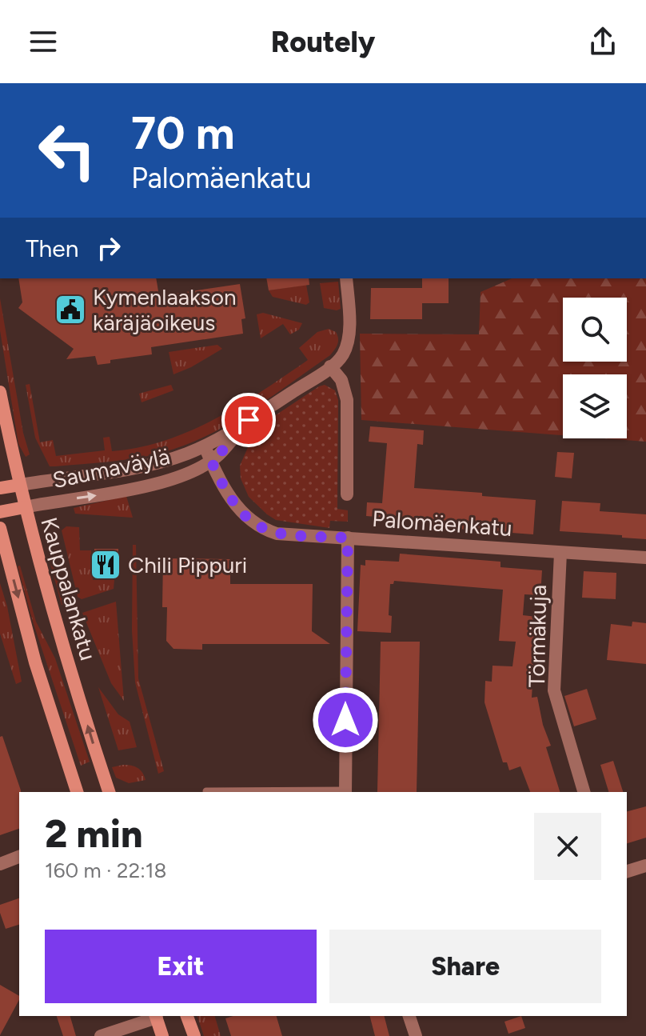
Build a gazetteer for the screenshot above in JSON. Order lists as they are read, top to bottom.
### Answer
{
  "streets": {
    "main road": ["Saumaväylä", "Kauppalankatu"],
    "street": ["Palomäenkatu", "Törmäkuja"]
  },
  "crossings": [
    ["Saumaväylä", "Palomäenkatu"],
    ["Saumaväylä", "Kauppalankatu"],
    ["Palomäenkatu", "Törmäkuja"]
  ],
  "places": {
    "public building": ["Kymenlaakson käräjäoikeus"],
    "restaurant": ["Chili Pippuri"]
  },
  "page": {
    "header": "Routely",
    "turn": ["70 m", "Palomäenkatu"],
    "then": "Then",
    "heading": ["2 min", "160 m · 22:18"],
    "buttons": ["Exit", "Share"]
  }
}
